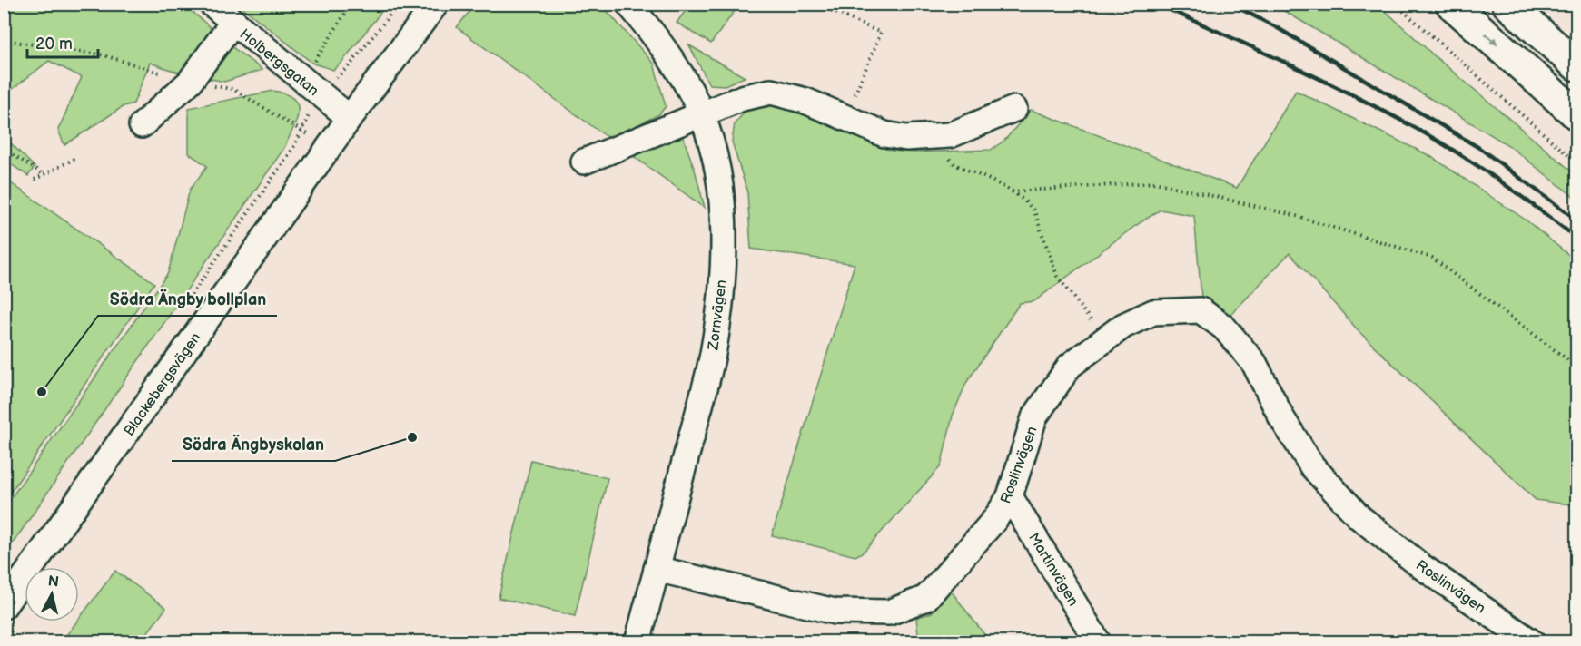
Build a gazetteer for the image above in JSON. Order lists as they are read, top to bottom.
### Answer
{
  "streets": {
    "street": [
      "Holbergsgatan",
      "Zornvägen",
      "Blackebergsvägen",
      "Roslinvägen",
      "Martinvägen"
    ]
  },
  "crossings": [
    ["Holbergsgatan", "Blackebergsvägen"],
    ["Zornvägen", "Roslinvägen"],
    ["Roslinvägen", "Martinvägen"]
  ],
  "places": ["Södra Ängby bollplan", "Södra Ängbyskolan"],
  "scale_bar": "20 m",
  "north": "top"
}
